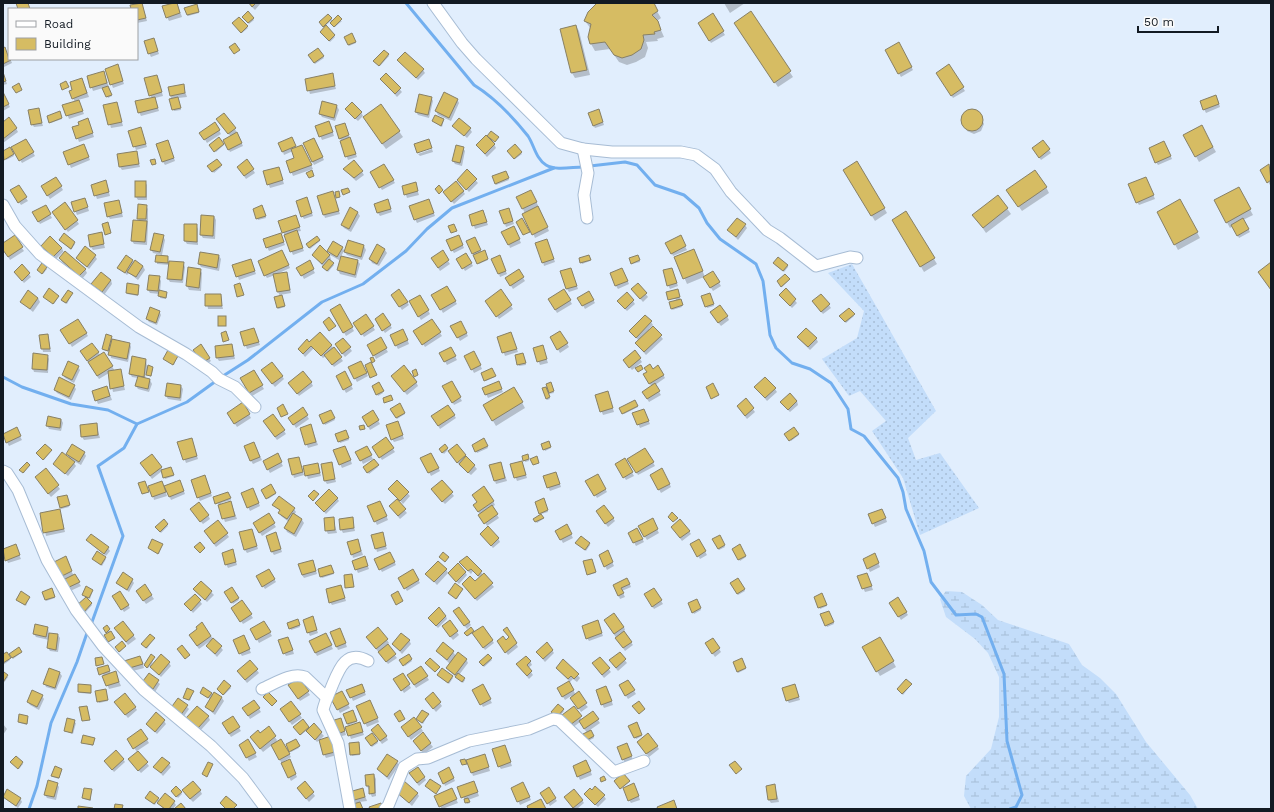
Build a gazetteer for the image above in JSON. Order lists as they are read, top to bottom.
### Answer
{
  "legend": ["Road", "Building"],
  "scale_bar": "50 m"
}
